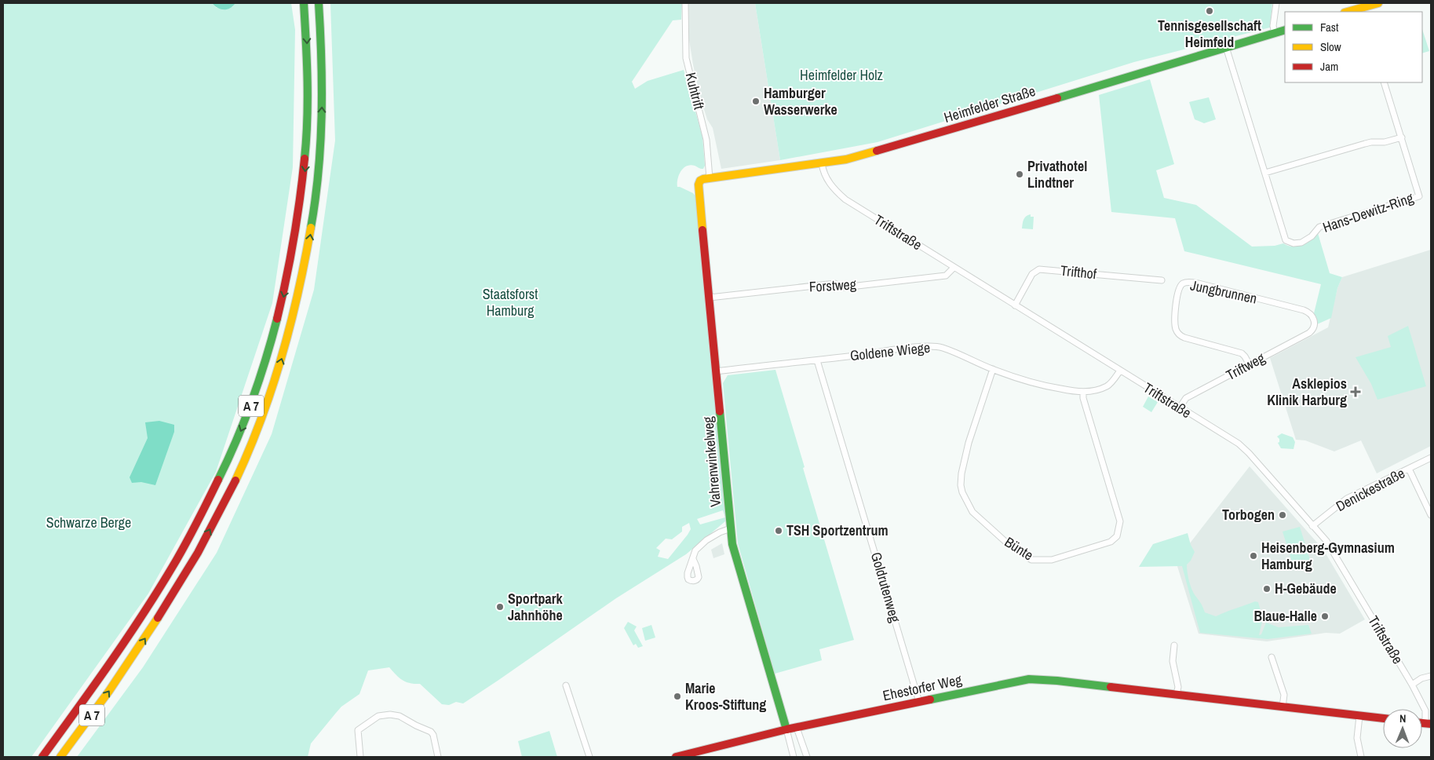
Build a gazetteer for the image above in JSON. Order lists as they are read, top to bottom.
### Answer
{
  "streets": {
    "main road": [
      "Heimfelder Straße",
      "A 7",
      "Vahrenwinkelweg",
      "Ehestorfer Weg"
    ],
    "street": [
      "Kuhtrift",
      "Hans-Dewitz-Ring",
      "Triftstraße",
      "Trifthof",
      "Forstweg",
      "Jungbrunnen",
      "Goldene Wiege",
      "Triftweg",
      "Denickestraße",
      "Bünte",
      "Goldrutenweg"
    ]
  },
  "crossings": [
    ["Kuhtrift", "Heimfelder Straße"],
    ["Heimfelder Straße", "Hans-Dewitz-Ring"],
    ["Heimfelder Straße", "Triftstraße"],
    ["Heimfelder Straße", "Vahrenwinkelweg"],
    ["Triftstraße", "Trifthof"],
    ["Triftstraße", "Forstweg"],
    ["Triftstraße", "Goldene Wiege"],
    ["Triftstraße", "Triftweg"],
    ["Triftstraße", "Denickestraße"],
    ["Forstweg", "Vahrenwinkelweg"],
    ["Jungbrunnen", "Triftweg"],
    ["Goldene Wiege", "Vahrenwinkelweg"],
    ["Goldene Wiege", "Bünte"],
    ["Goldene Wiege", "Goldrutenweg"],
    ["Vahrenwinkelweg", "Ehestorfer Weg"],
    ["Goldrutenweg", "Ehestorfer Weg"]
  ],
  "parks": ["Heimfelder Holz", "Staatsforst Hamburg", "Schwarze Berge"],
  "places": {
    "other": [
      "Tennisgesellschaft Heimfeld",
      "Hamburger Wasserwerke",
      "Privathotel Lindtner",
      "Torbogen",
      "TSH Sportzentrum",
      "Heisenberg-Gymnasium Hamburg",
      "H-Gebäude",
      "Sportpark Jahnhöhe",
      "Blaue-Halle",
      "Marie Kroos-Stiftung"
    ],
    "health": ["Asklepios Klinik Harburg"]
  },
  "legend": ["Fast", "Slow", "Jam"],
  "north": "top"
}
